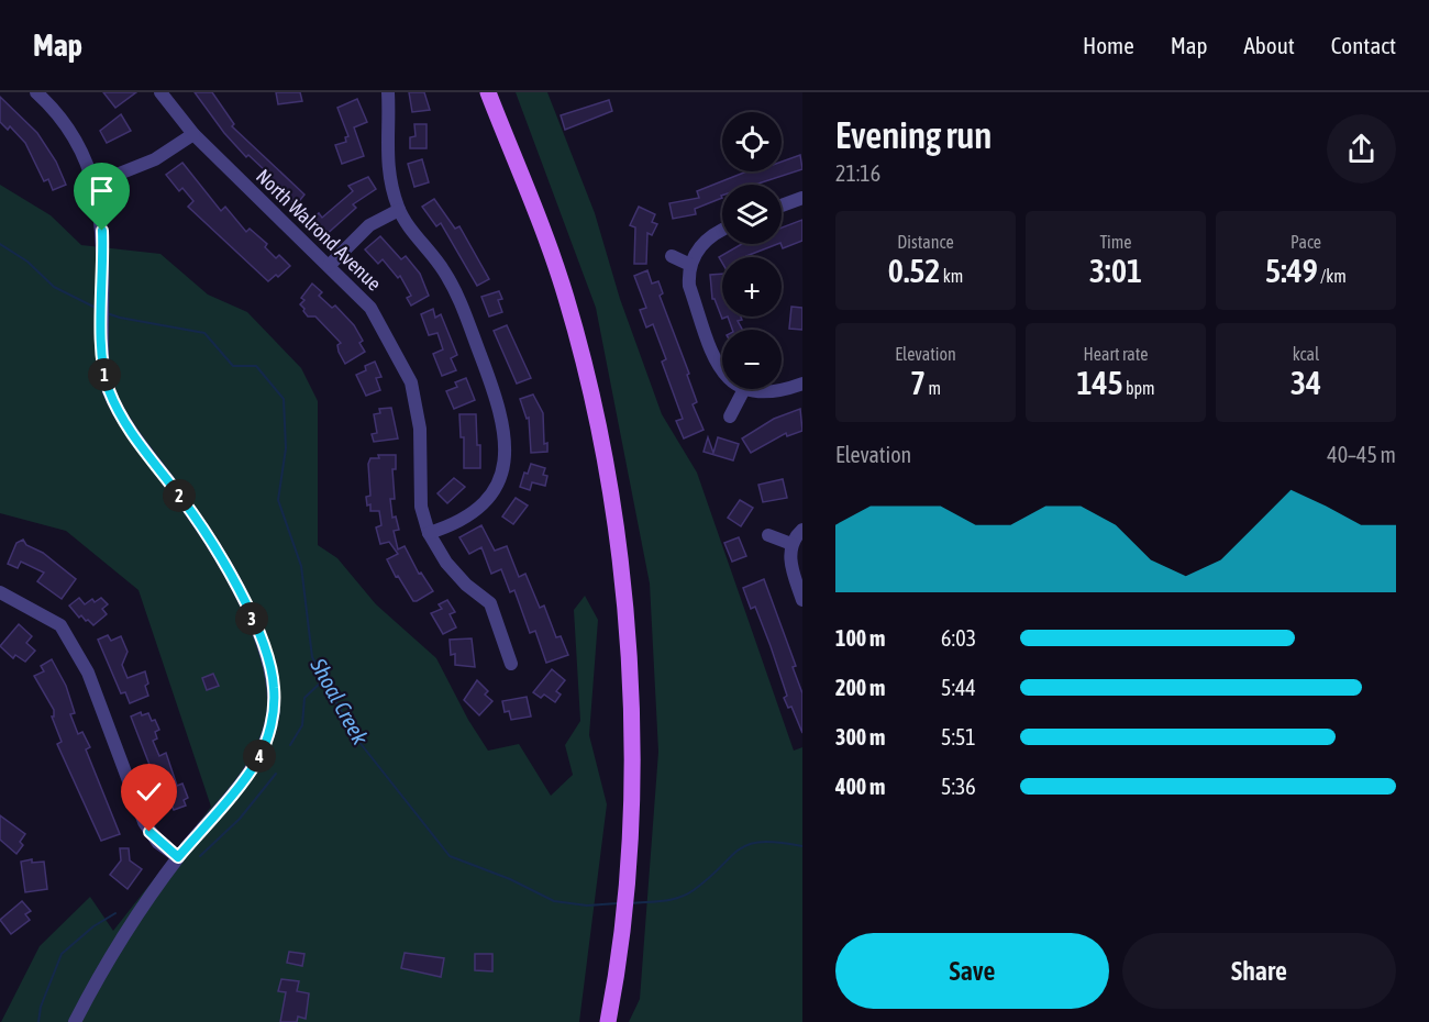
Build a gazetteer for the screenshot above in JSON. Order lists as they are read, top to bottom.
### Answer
{
  "streets": {
    "street": ["North Walrond Avenue"]
  },
  "water": ["Shoal Creek"],
  "page": {
    "header": "Map",
    "nav": [
      "Home",
      "Map",
      "About",
      "Contact"
    ],
    "heading": ["Evening run", "21:16"],
    "map_buttons": ["+", "−"],
    "stats": [
      ["Distance", "0.52 km"],
      ["Time", "3:01"],
      ["Pace", "5:49 /km"],
      ["Elevation", "7 m"],
      ["Heart rate", "145 bpm"],
      ["kcal", "34"]
    ],
    "pins": [
      "1",
      "2",
      "3",
      "4"
    ],
    "chart": ["Elevation", "40–45 m"],
    "list": [
      {
        "name": "100 m",
        "note": "6:03"
      },
      {
        "name": "200 m",
        "note": "5:44"
      },
      {
        "name": "300 m",
        "note": "5:51"
      },
      {
        "name": "400 m",
        "note": "5:36"
      }
    ],
    "buttons": ["Save", "Share"]
  }
}
